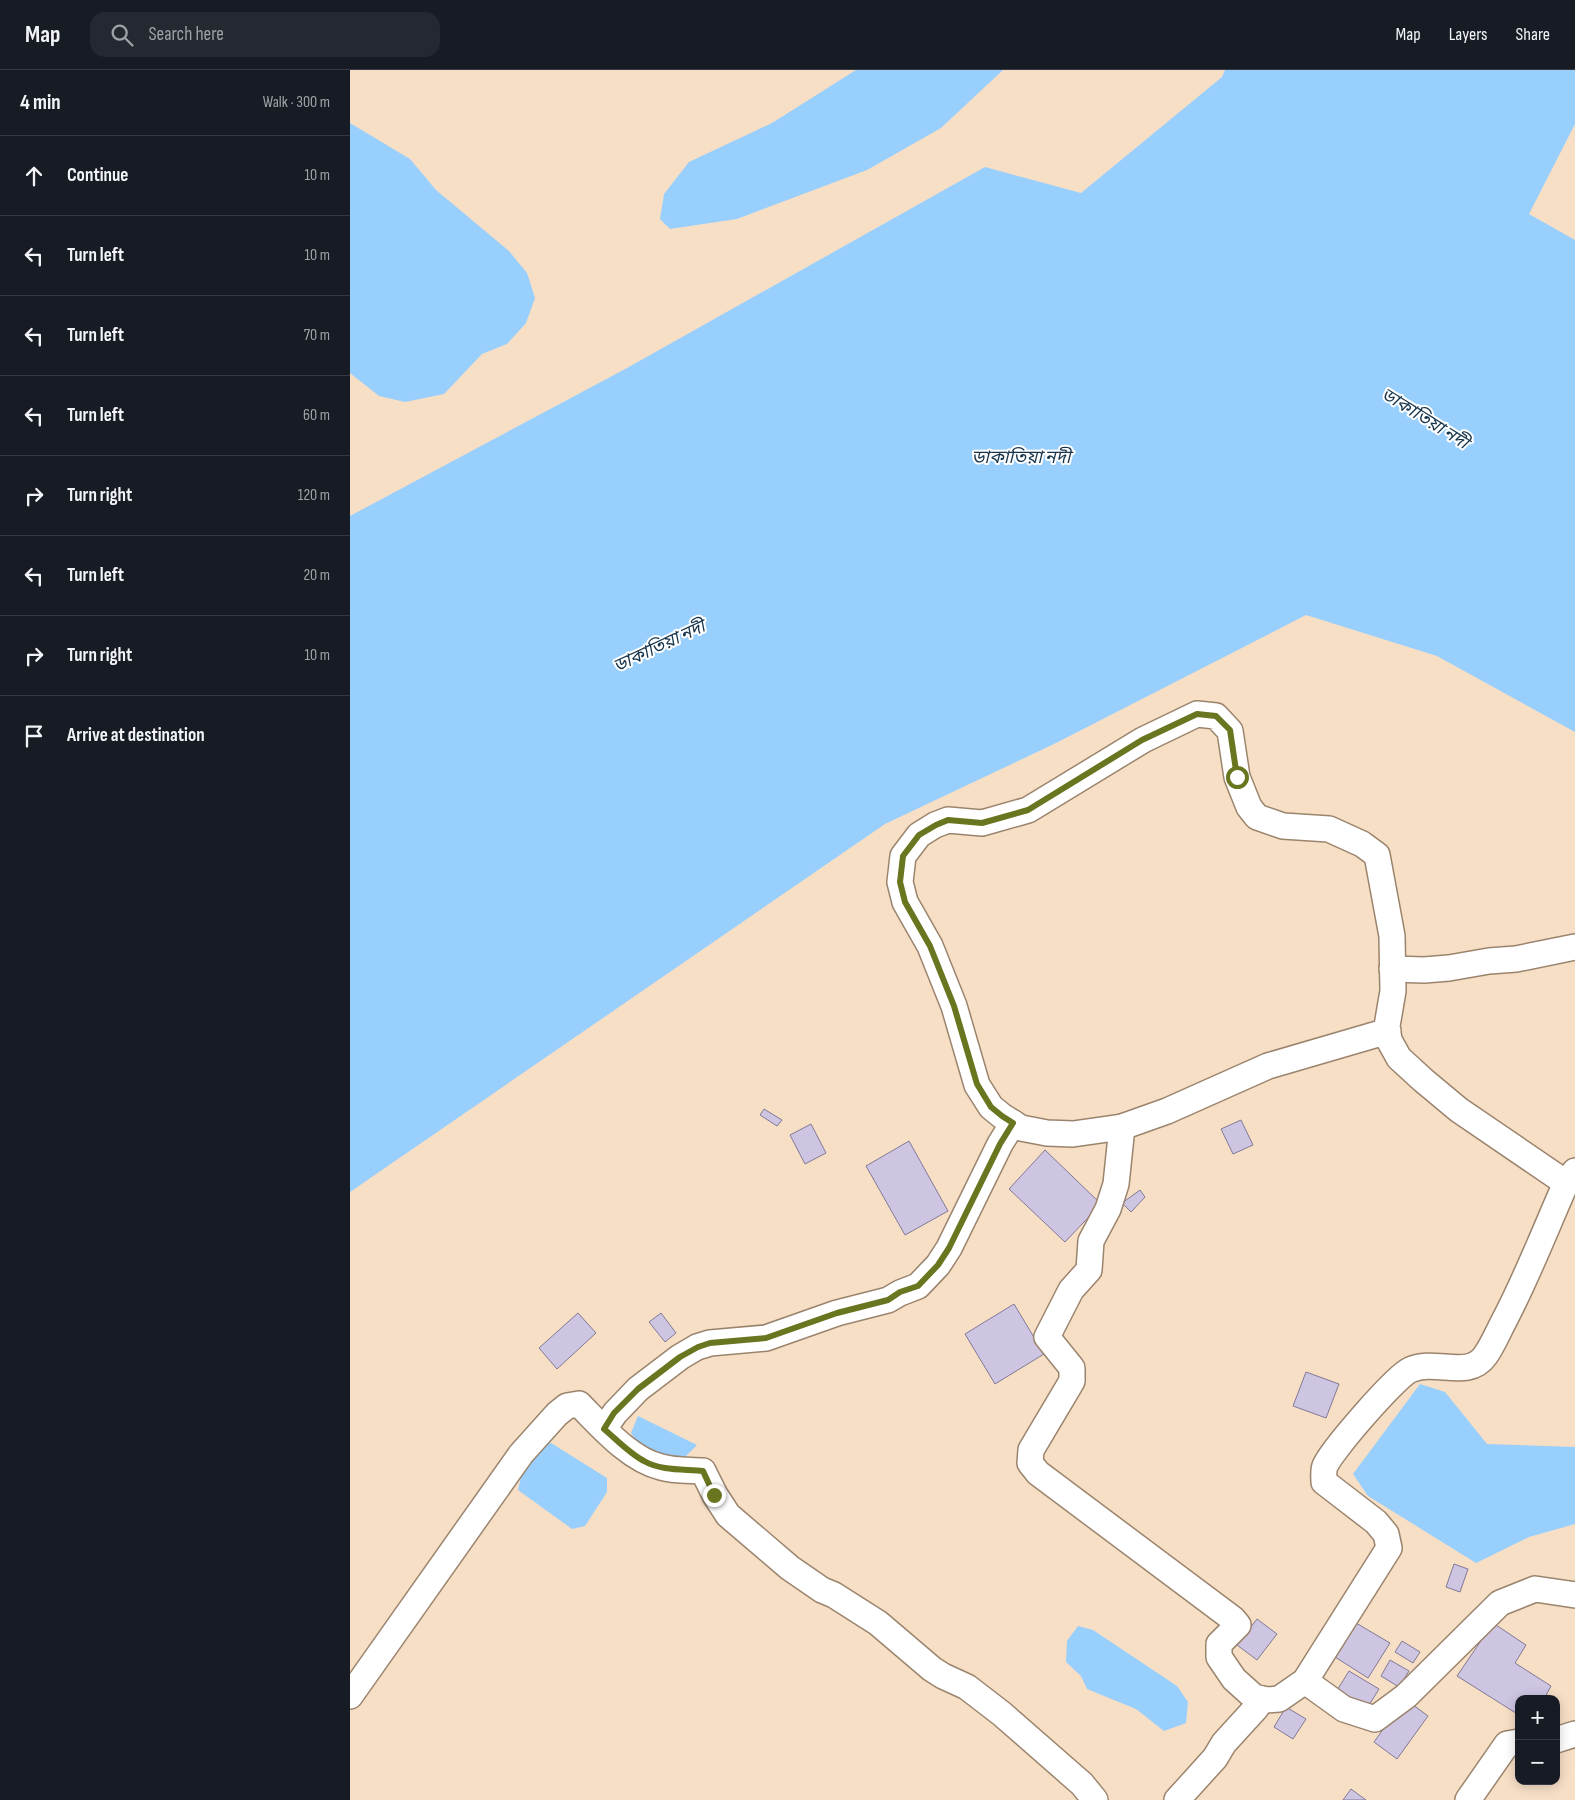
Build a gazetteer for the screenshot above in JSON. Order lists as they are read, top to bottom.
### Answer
{
  "water": ["ডাকাতিয়া নদী"],
  "page": {
    "header": "Map",
    "search": "Search here",
    "nav": ["Map", "Layers", "Share"],
    "heading": ["4 min", "Walk · 300 m"],
    "list": [
      ["Continue", "10 m"],
      ["Turn left", "10 m"],
      ["Turn left", "70 m"],
      ["Turn left", "60 m"],
      ["Turn right", "120 m"],
      ["Turn left", "20 m"],
      ["Turn right", "10 m"],
      "Arrive at destination"
    ],
    "map_buttons": ["+", "−"]
  }
}
